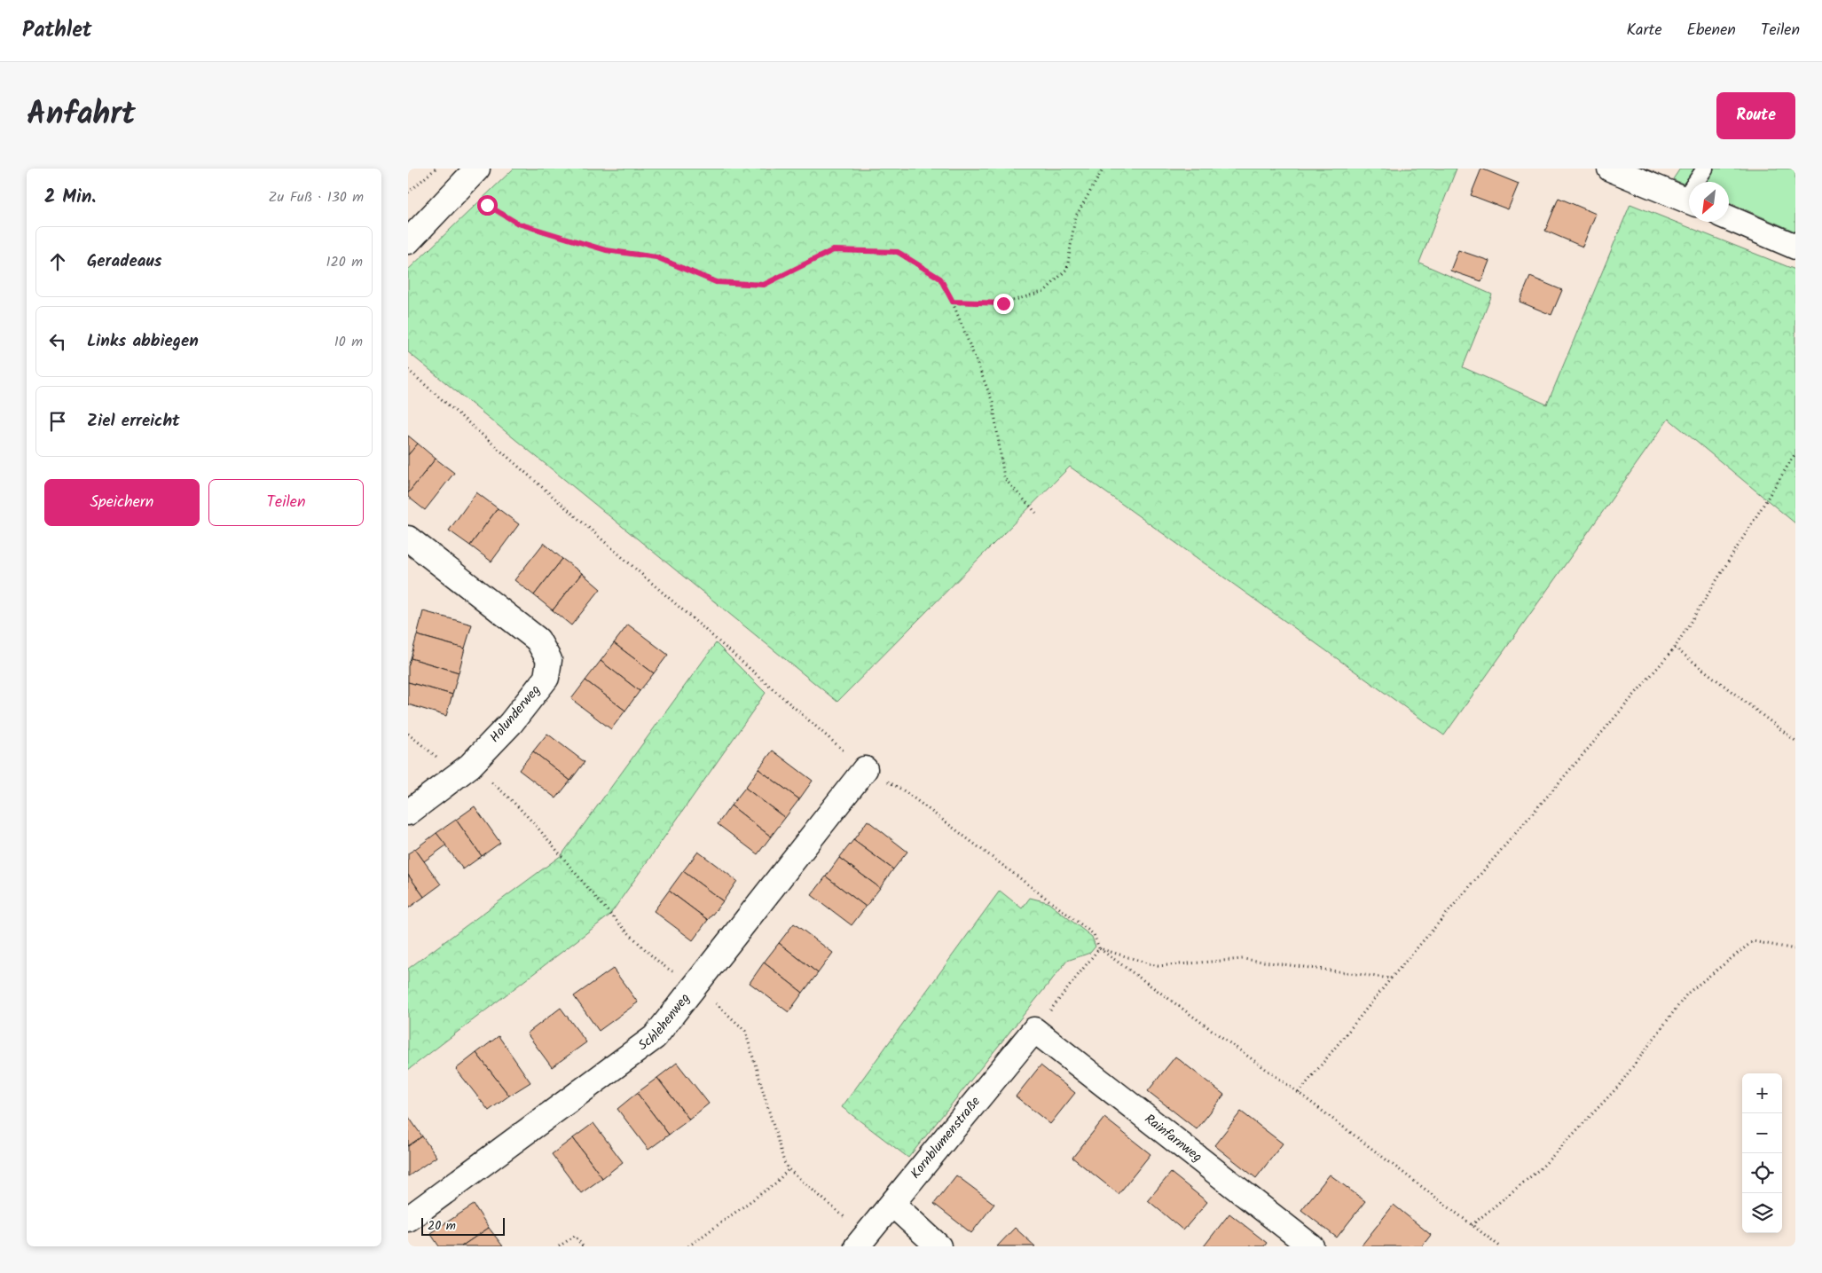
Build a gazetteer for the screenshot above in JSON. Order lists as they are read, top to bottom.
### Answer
{
  "streets": {
    "street": [
      "Holunderweg",
      "Schlehenweg",
      "Rainfarnweg",
      "Kornblumenstraße"
    ]
  },
  "crossings": [
    ["Rainfarnweg", "Kornblumenstraße"]
  ],
  "scale_bar": "20 m",
  "north": "bottom left",
  "page": {
    "header": "Pathlet",
    "nav": ["Karte", "Ebenen", "Teilen"],
    "title": "Anfahrt",
    "buttons": [
      "Route",
      ["Speichern", "Teilen"]
    ],
    "heading": ["2 Min.", "Zu Fuß · 130 m"],
    "list": [
      ["Geradeaus", "120 m"],
      ["Links abbiegen", "10 m"],
      "Ziel erreicht"
    ],
    "map_buttons": ["+", "−"],
    "scale": "20 m"
  }
}
